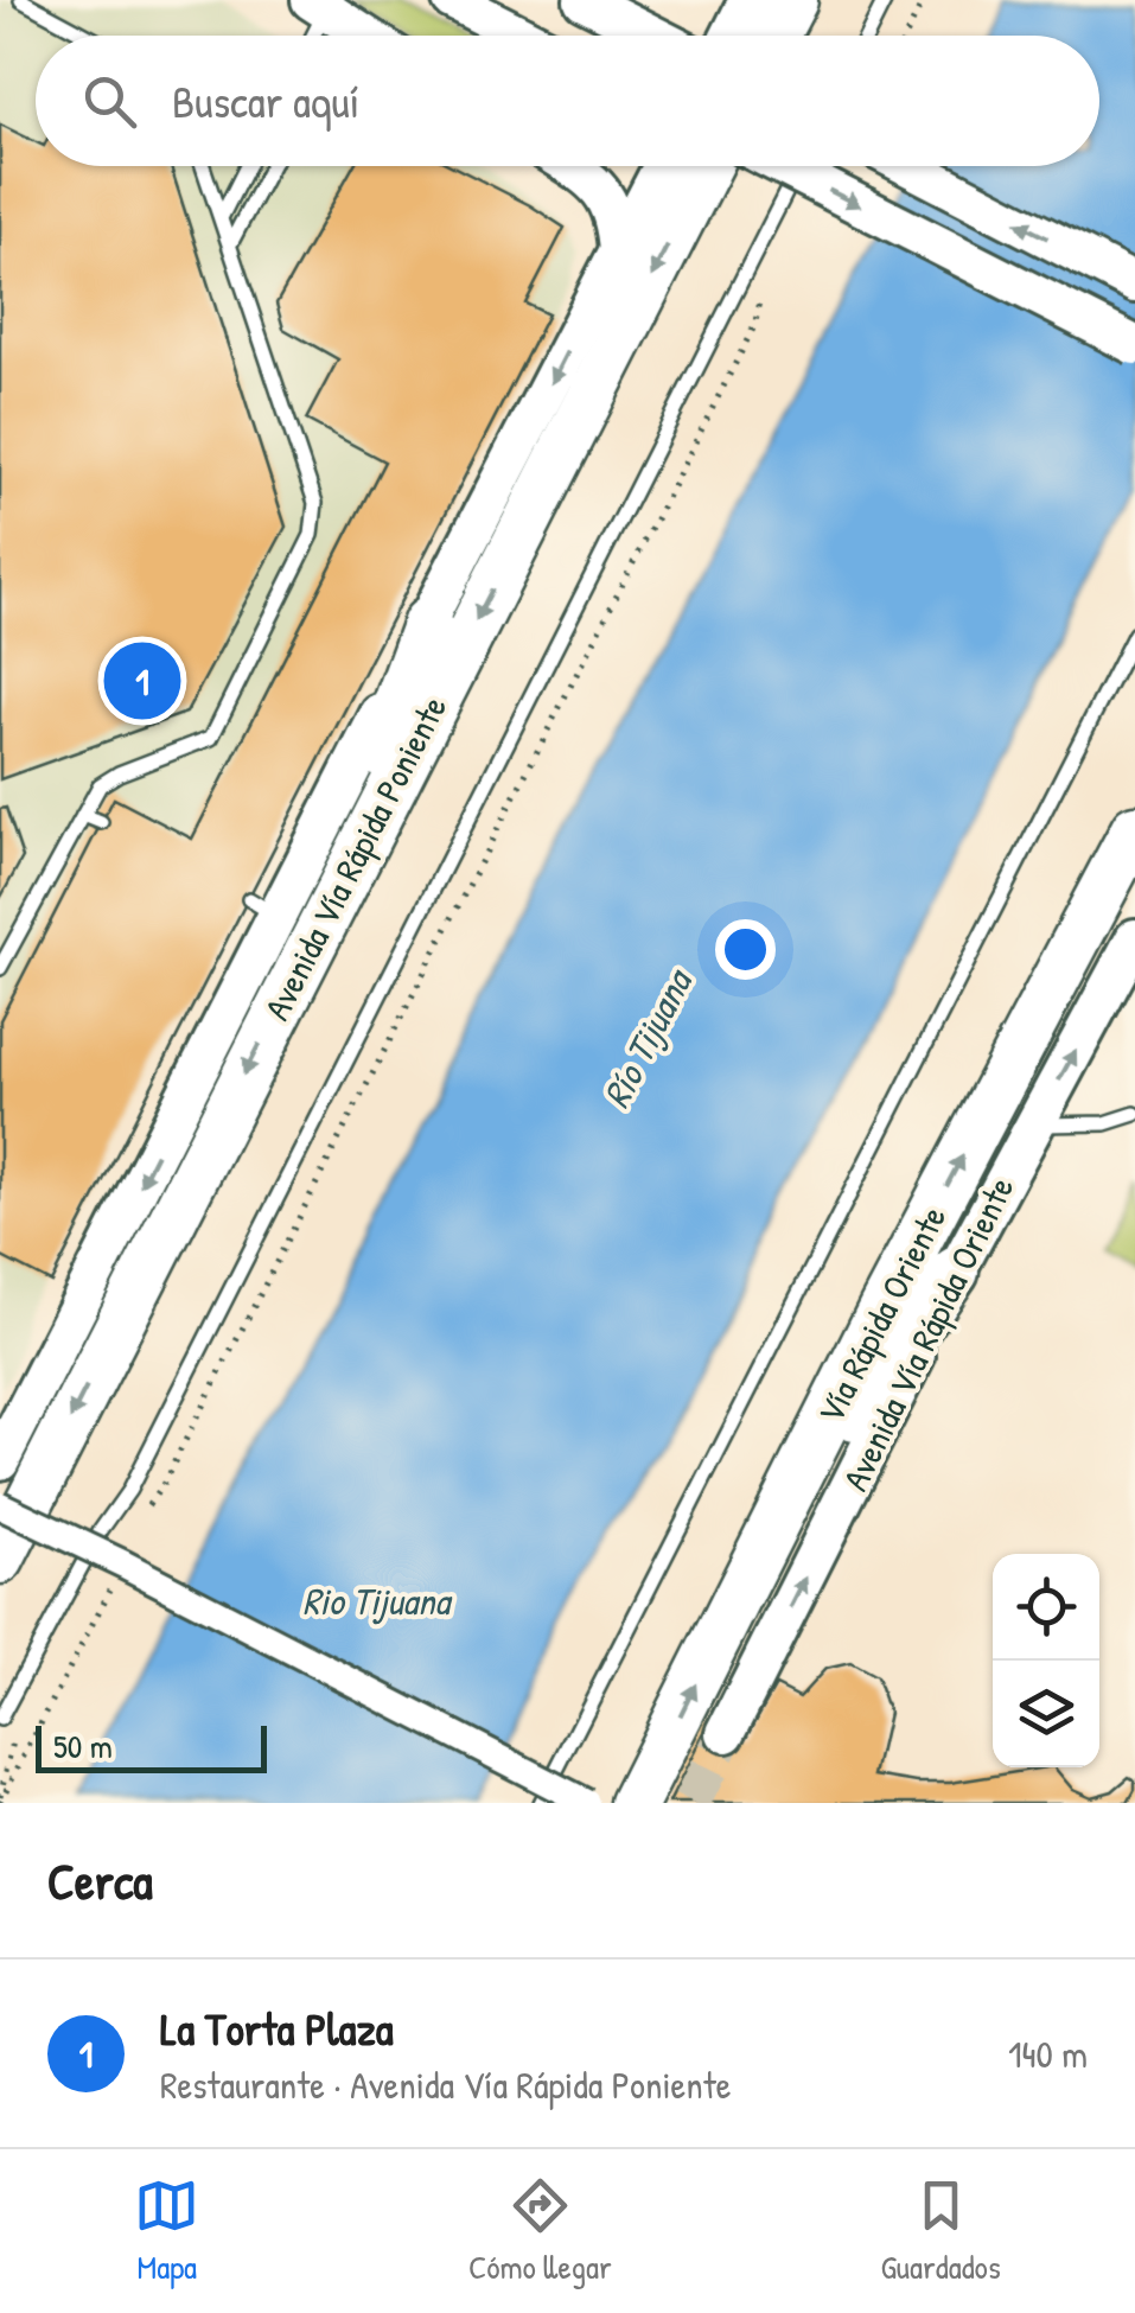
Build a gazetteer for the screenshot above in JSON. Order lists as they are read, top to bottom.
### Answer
{
  "streets": {
    "highway": ["Avenida Vía Rápida Poniente", "Vía Rápida Oriente"],
    "main road": ["Avenida Vía Rápida Oriente"]
  },
  "one_way": ["Avenida Vía Rápida Poniente", "Avenida Vía Rápida Oriente"],
  "water": ["Río Tijuana", "Rio Tijuana"],
  "scale_bar": "50 m",
  "page": {
    "search": "Buscar aquí",
    "pins": "1",
    "scale": "50 m",
    "heading": "Cerca",
    "list": [
      {
        "mark": "1",
        "name": "La Torta Plaza",
        "note": "Restaurante · Avenida Vía Rápida Poniente",
        "value": "140 m"
      }
    ],
    "nav": ["Mapa", "Cómo llegar", "Guardados"]
  }
}
